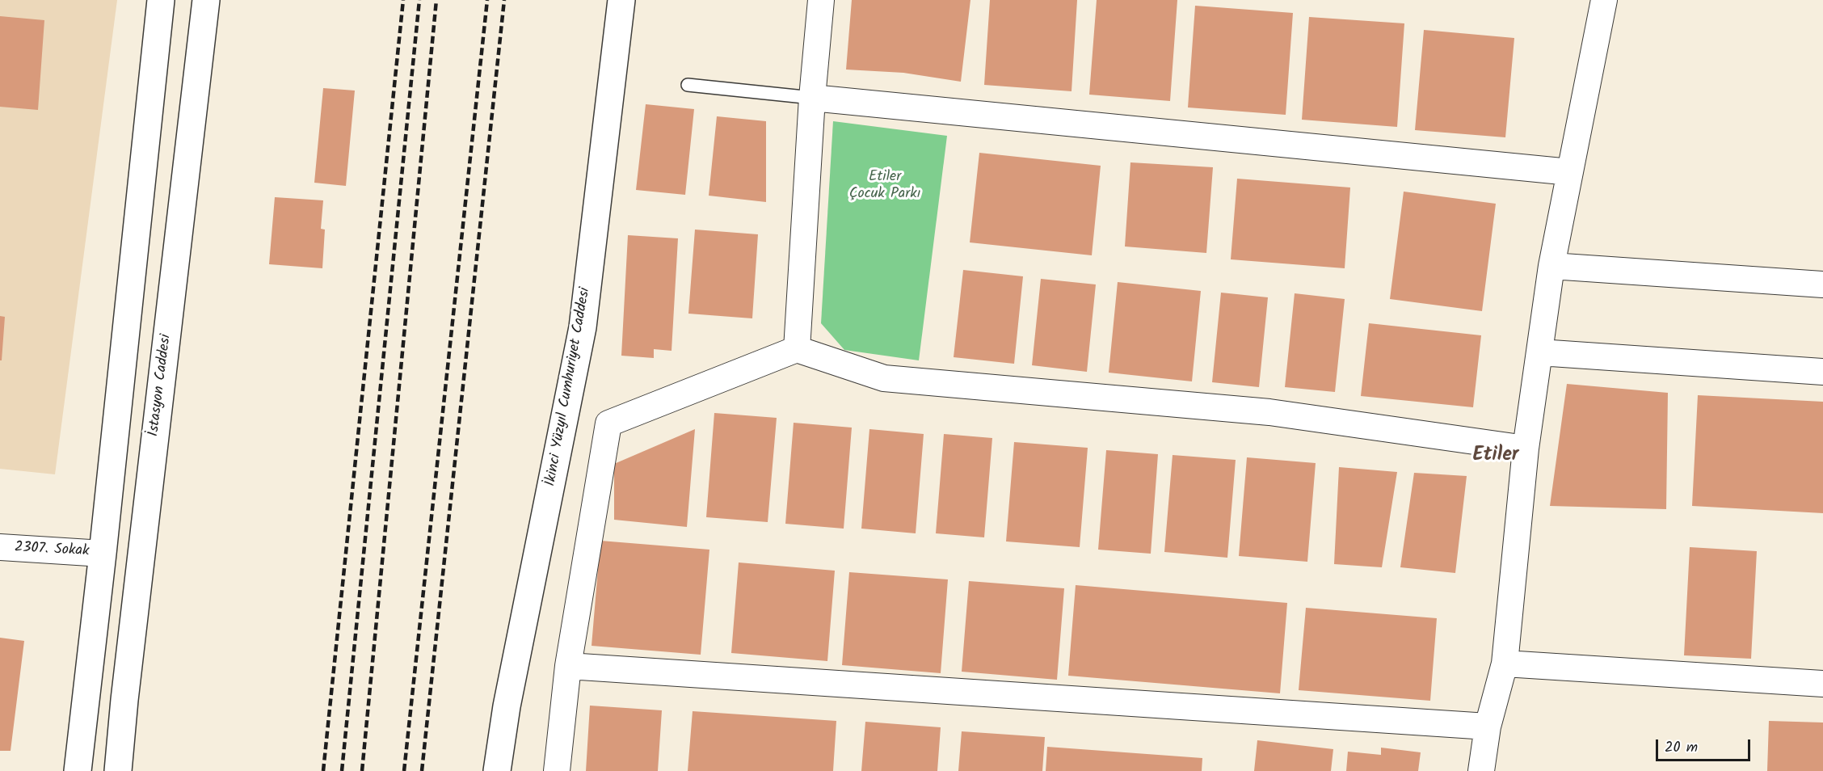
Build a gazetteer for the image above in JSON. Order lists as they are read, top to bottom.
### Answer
{
  "streets": {
    "main road": ["İstasyon Caddesi", "İkinci Yüzyıl Cumhuriyet Caddesi"],
    "street": ["2307. Sokak"]
  },
  "districts": ["Etiler"],
  "parks": ["Etiler Çocuk Parkı"],
  "scale_bar": "20 m"
}
